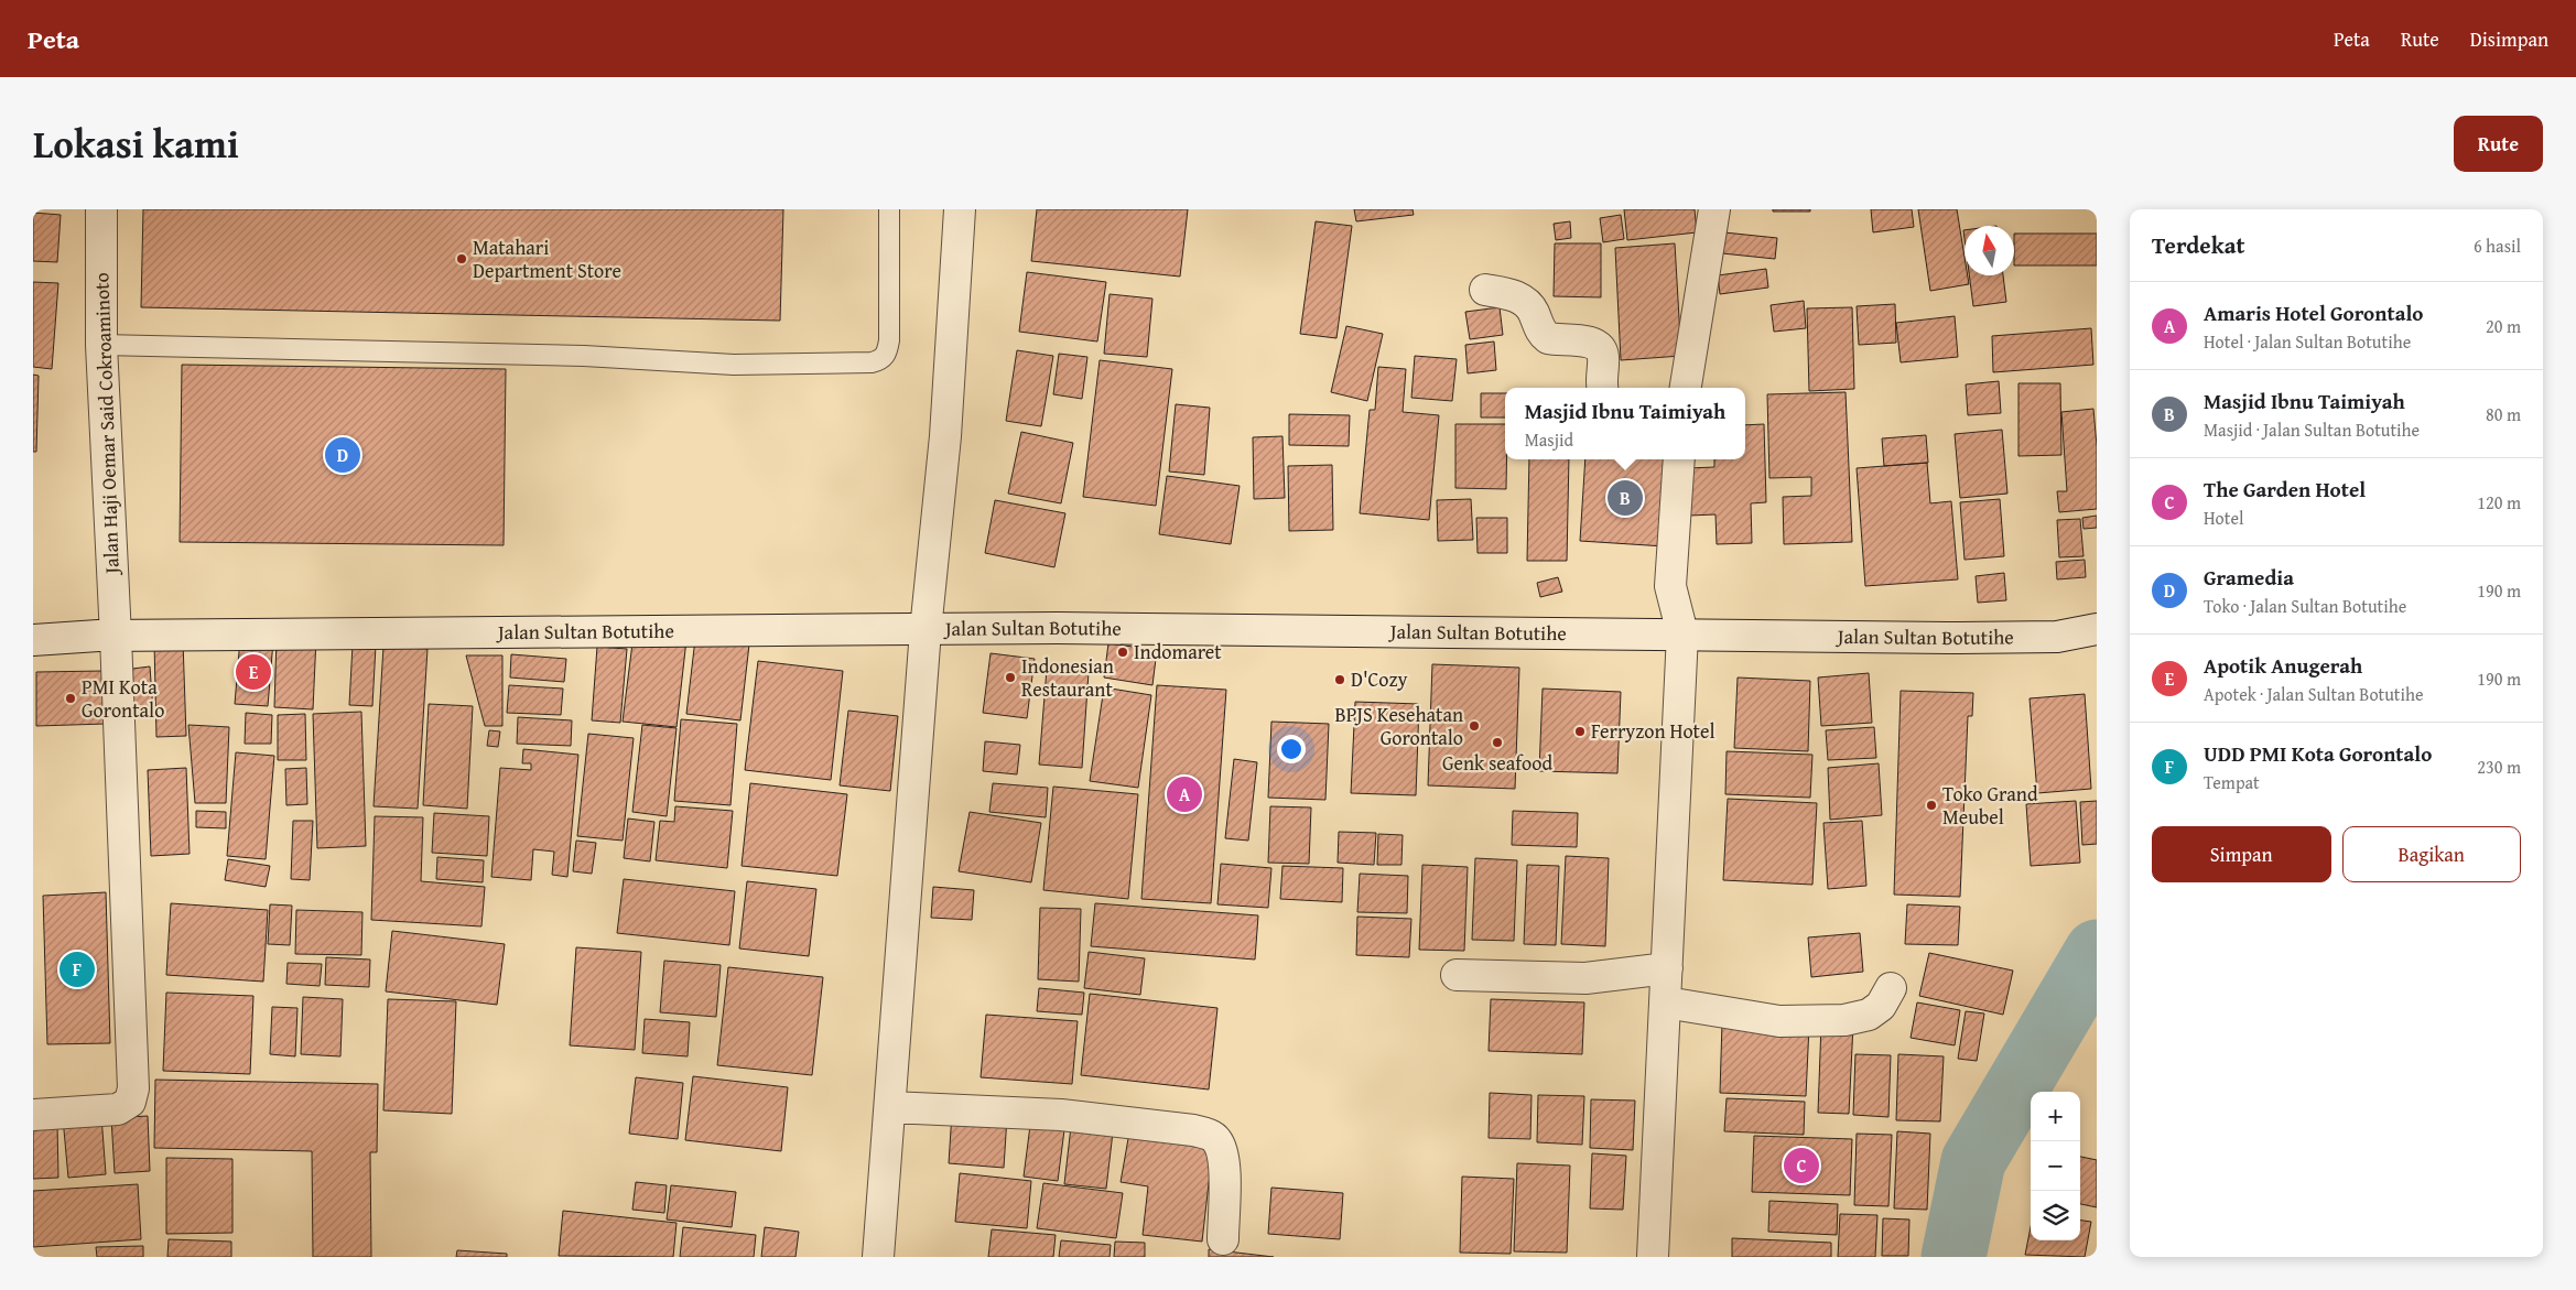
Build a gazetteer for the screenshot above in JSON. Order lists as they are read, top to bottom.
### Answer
{
  "streets": {
    "street": ["Jalan Haji Oemar Said Cokroaminoto", "Jalan Sultan Botutihe"]
  },
  "crossings": [
    ["Jalan Haji Oemar Said Cokroaminoto", "Jalan Sultan Botutihe"]
  ],
  "places": [
    "Matahari Department Store",
    "Indomaret",
    "Indonesian Restaurant",
    "D'Cozy",
    "PMI Kota Gorontalo",
    "BPJS Kesehatan Gorontalo",
    "Ferryzon Hotel",
    "Genk seafood",
    "Toko Grand Meubel"
  ],
  "north": "top",
  "page": {
    "header": "Peta",
    "nav": ["Peta", "Rute", "Disimpan"],
    "title": "Lokasi kami",
    "buttons": [
      "Rute",
      ["Simpan", "Bagikan"]
    ],
    "heading": ["Terdekat", "6 hasil"],
    "list": [
      {
        "mark": "A",
        "name": "Amaris Hotel Gorontalo",
        "note": "Hotel · Jalan Sultan Botutihe",
        "value": "20 m"
      },
      {
        "mark": "B",
        "name": "Masjid Ibnu Taimiyah",
        "note": "Masjid · Jalan Sultan Botutihe",
        "value": "80 m"
      },
      {
        "mark": "C",
        "name": "The Garden Hotel",
        "note": "Hotel",
        "value": "120 m"
      },
      {
        "mark": "D",
        "name": "Gramedia",
        "note": "Toko · Jalan Sultan Botutihe",
        "value": "190 m"
      },
      {
        "mark": "E",
        "name": "Apotik Anugerah",
        "note": "Apotek · Jalan Sultan Botutihe",
        "value": "190 m"
      },
      {
        "mark": "F",
        "name": "UDD PMI Kota Gorontalo",
        "note": "Tempat",
        "value": "230 m"
      }
    ],
    "popup": ["Masjid Ibnu Taimiyah", "Masjid"],
    "pins": [
      "D",
      "B",
      "E",
      "A",
      "F",
      "C"
    ],
    "map_buttons": ["+", "−"]
  }
}
